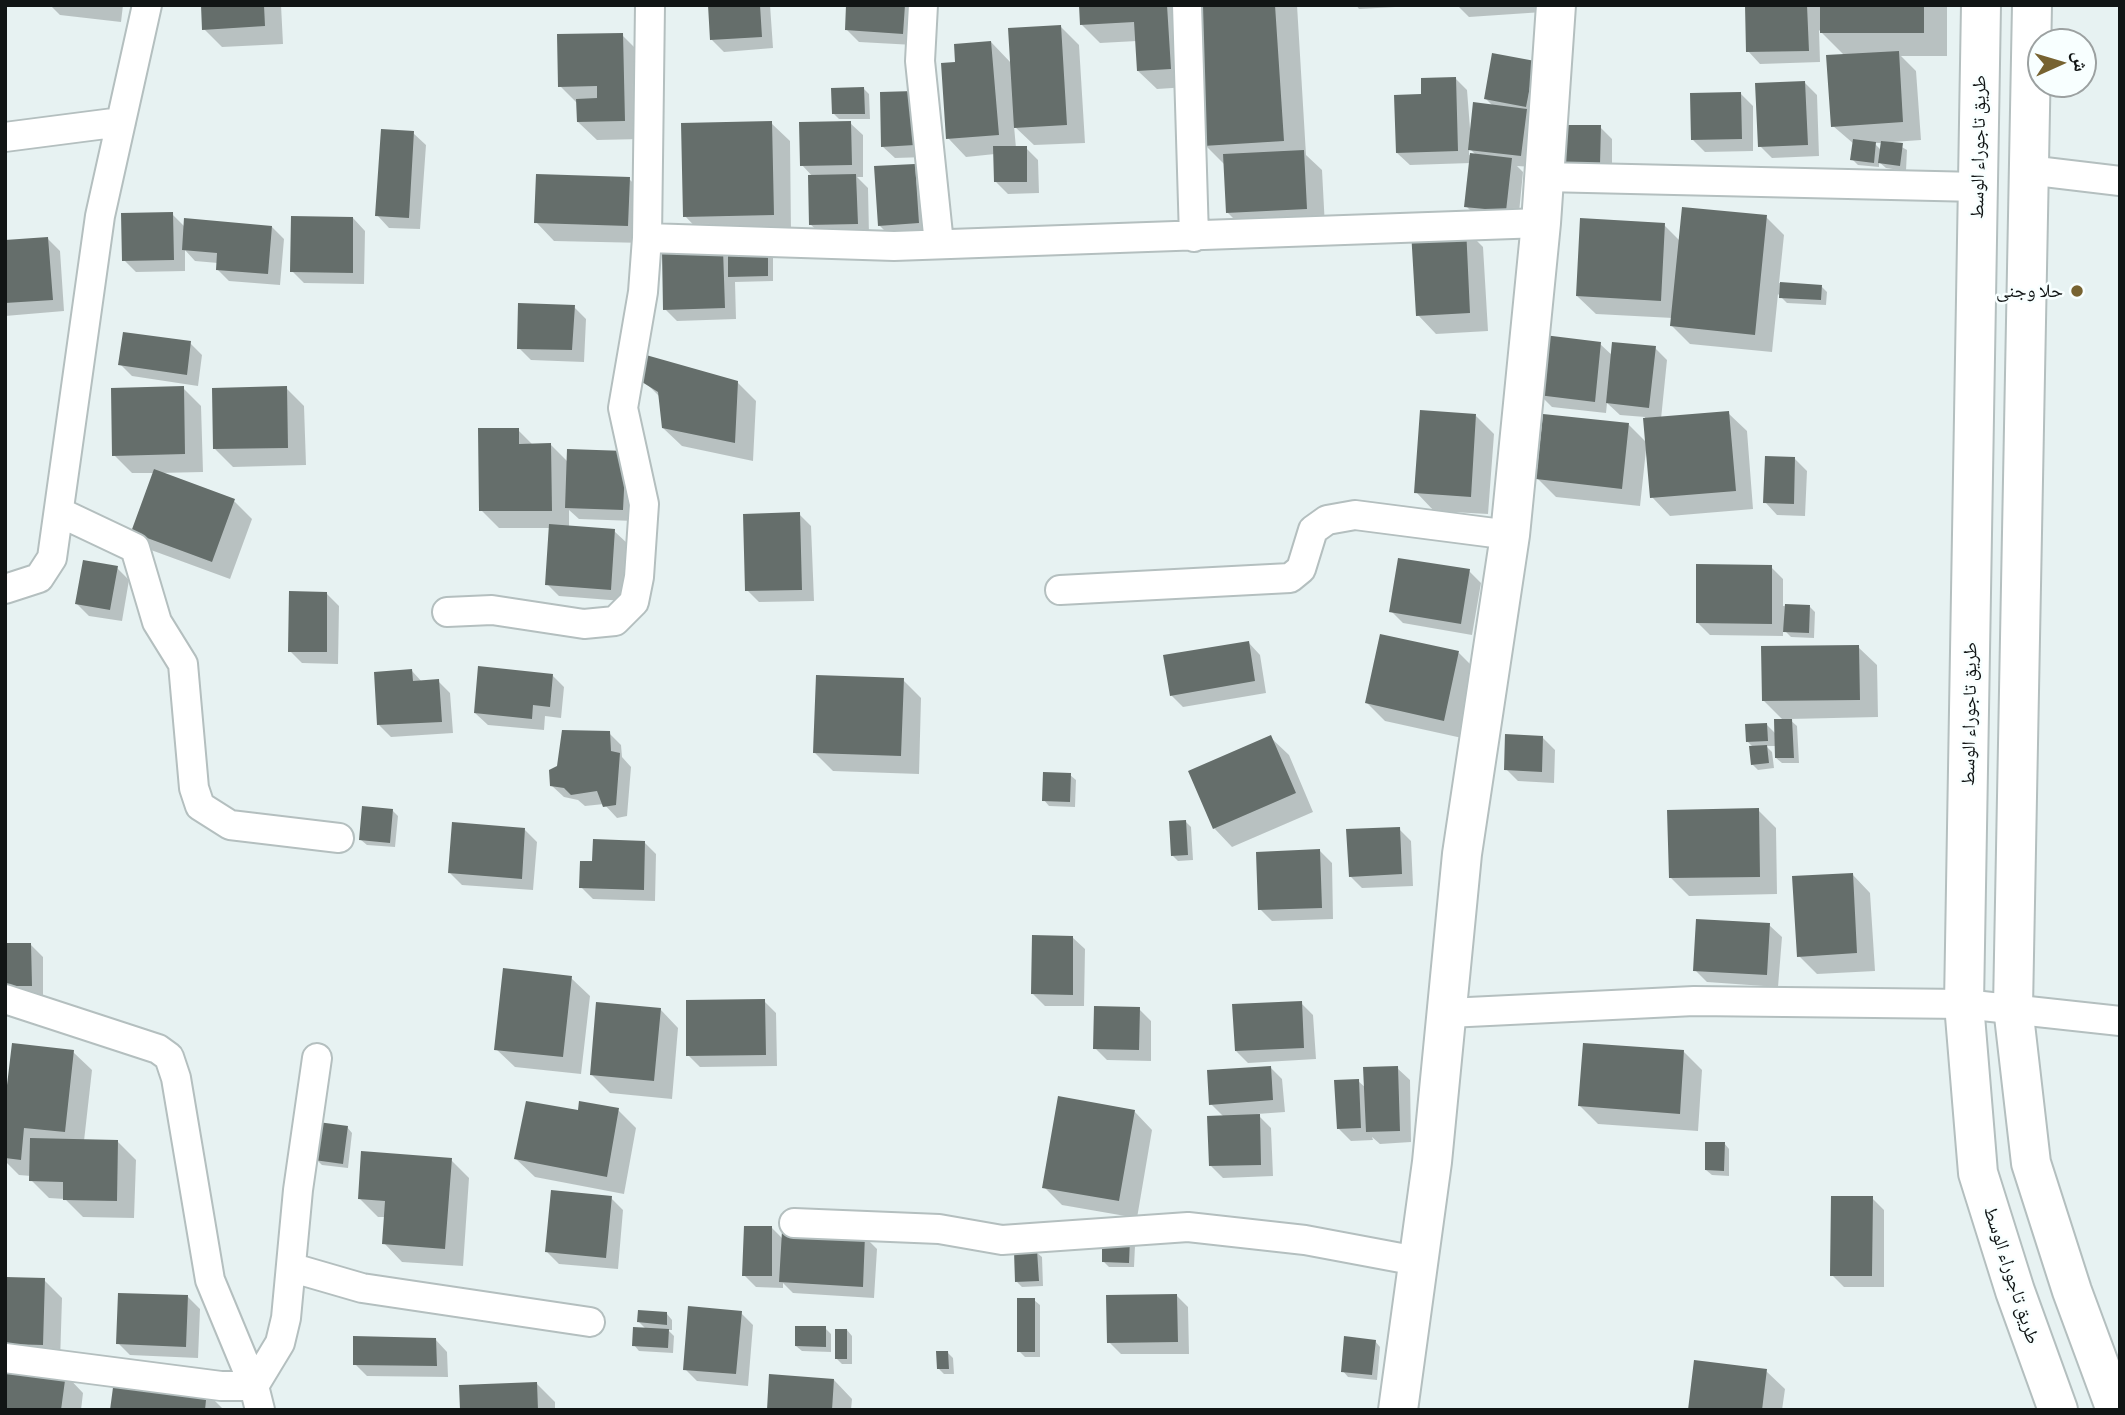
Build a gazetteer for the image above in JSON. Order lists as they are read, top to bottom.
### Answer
{
  "streets": {
    "main road": ["طريق تاجوراء الوسط"]
  },
  "places": ["حلا وجنى"],
  "north": "right"
}
